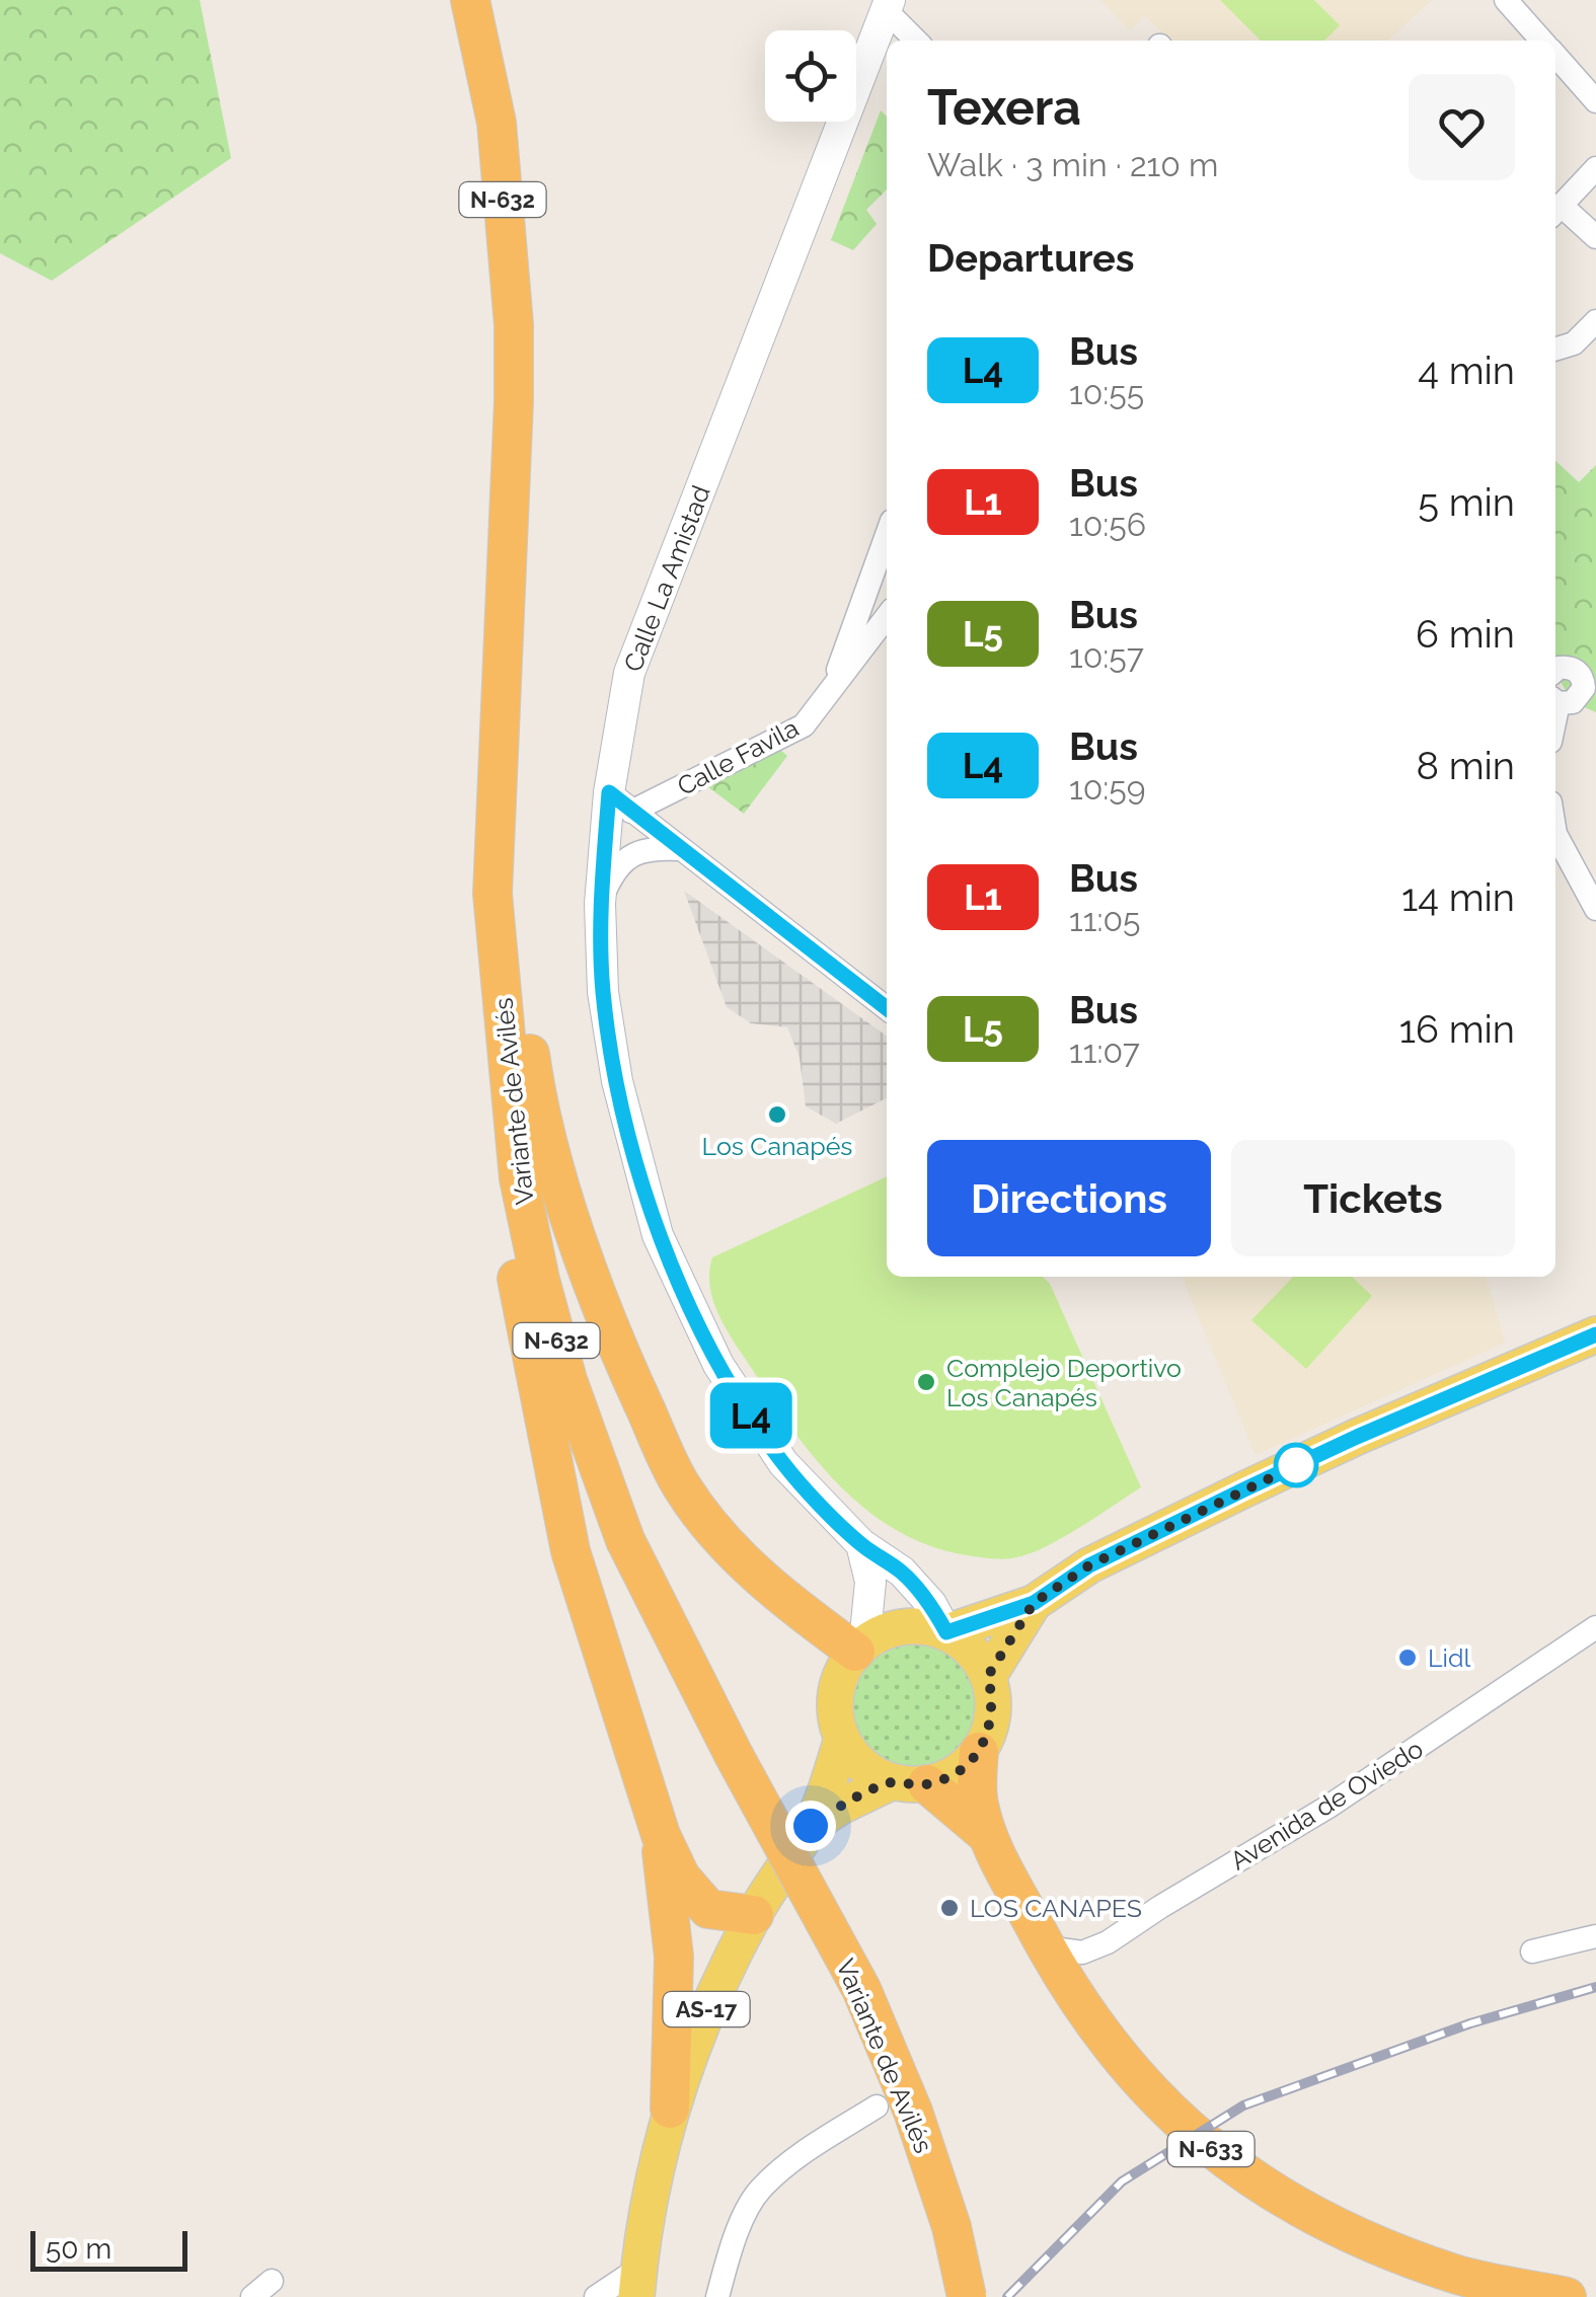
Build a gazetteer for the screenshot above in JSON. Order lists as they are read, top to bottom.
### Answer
{
  "streets": {
    "highway": ["N-632", "Variante de Avilés", "N-633"],
    "main road": ["Calle La Amistad", "AS-17"],
    "street": ["Calle Favila", "Avenida de Oviedo"]
  },
  "crossings": [
    ["Calle La Amistad", "Calle Favila"],
    ["Calle La Amistad", "AS-17"],
    ["Calle La Amistad", "N-633"],
    ["Avenida de Oviedo", "N-633"],
    ["AS-17", "N-633"]
  ],
  "places": [
    "Los Canapés",
    "Complejo Deportivo Los Canapés",
    "Lidl",
    "LOS CANAPES"
  ],
  "lines": ["bus line L4"],
  "scale_bar": "50 m",
  "page": {
    "on_map": "L4",
    "heading": [
      ["Texera", "Walk · 3 min · 210 m"],
      "Departures"
    ],
    "list": [
      {
        "mark": "L4",
        "name": "Bus",
        "note": "10:55",
        "value": "4 min"
      },
      {
        "mark": "L1",
        "name": "Bus",
        "note": "10:56",
        "value": "5 min"
      },
      {
        "mark": "L5",
        "name": "Bus",
        "note": "10:57",
        "value": "6 min"
      },
      {
        "mark": "L4",
        "name": "Bus",
        "note": "10:59",
        "value": "8 min"
      },
      {
        "mark": "L1",
        "name": "Bus",
        "note": "11:05",
        "value": "14 min"
      },
      {
        "mark": "L5",
        "name": "Bus",
        "note": "11:07",
        "value": "16 min"
      }
    ],
    "buttons": ["Directions", "Tickets"],
    "scale": "50 m"
  }
}
